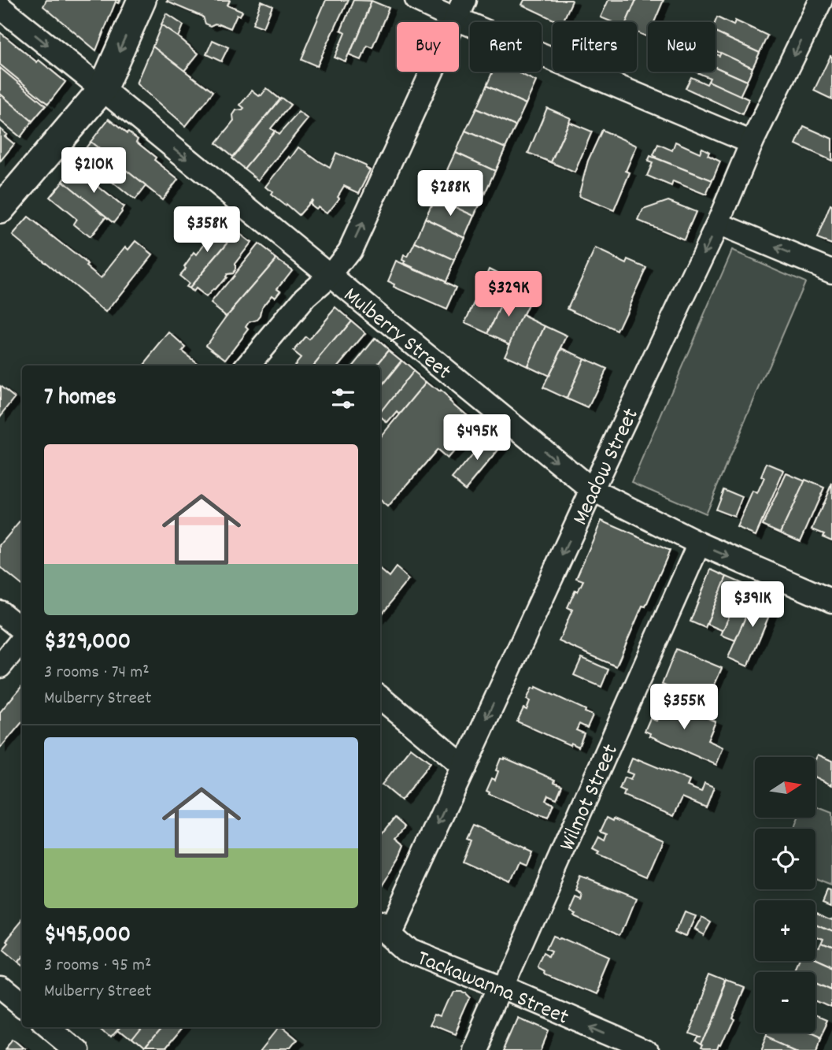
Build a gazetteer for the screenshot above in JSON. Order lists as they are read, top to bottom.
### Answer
{
  "streets": {
    "street": [
      "Mulberry Street",
      "Meadow Street",
      "Wilmot Street",
      "Tackawanna Street"
    ]
  },
  "crossings": [
    ["Mulberry Street", "Meadow Street"],
    ["Mulberry Street", "Wilmot Street"],
    ["Meadow Street", "Tackawanna Street"],
    ["Wilmot Street", "Tackawanna Street"]
  ],
  "one_way": ["Mulberry Street", "Meadow Street", "Tackawanna Street"],
  "north": "right",
  "page": {
    "chip": [
      "Buy",
      "Rent",
      "Filters",
      "New"
    ],
    "price": [
      "$210K",
      "$288K",
      "$358K",
      "$329K",
      "$495K",
      "$391K",
      "$355K"
    ],
    "heading": "7 homes",
    "list": [
      {
        "name": "$329,000",
        "note": "3 rooms · 74 m² · Mulberry Street"
      },
      {
        "name": "$495,000",
        "note": "3 rooms · 95 m² · Mulberry Street"
      }
    ],
    "map_buttons": ["+", "−"]
  }
}
